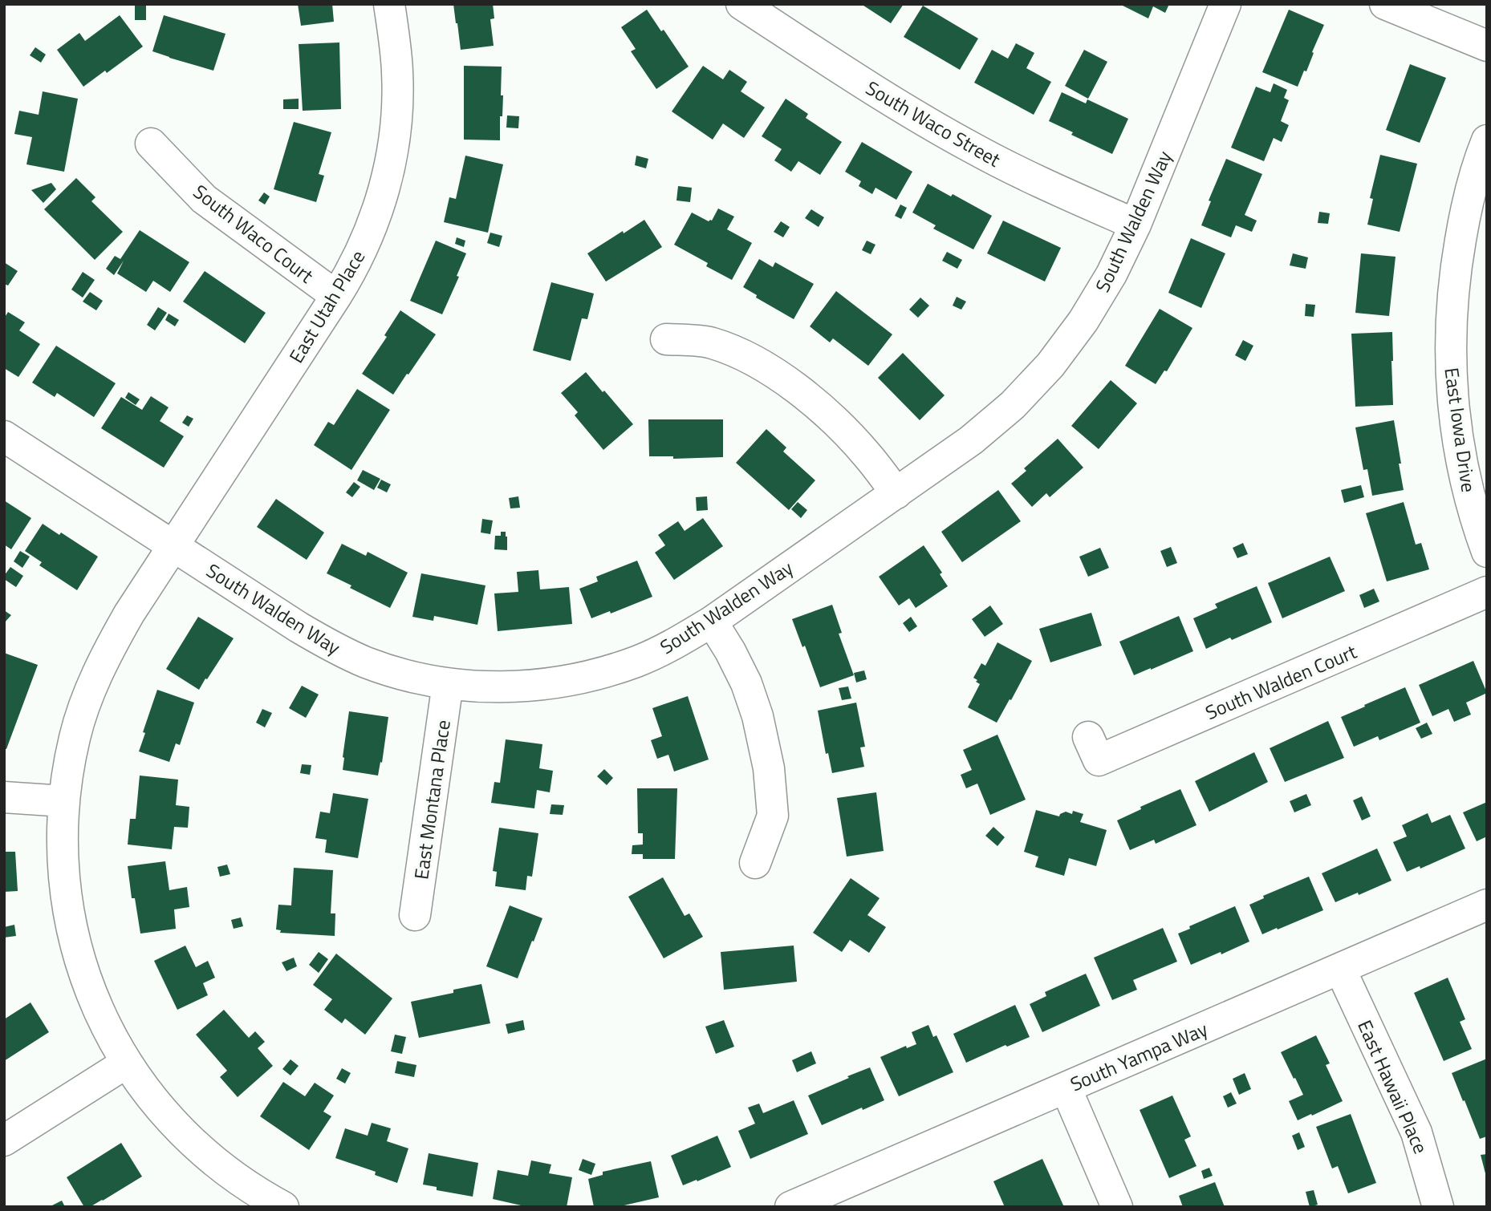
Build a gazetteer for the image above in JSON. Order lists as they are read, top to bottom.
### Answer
{
  "streets": {
    "street": [
      "South Waco Street",
      "South Walden Way",
      "South Waco Court",
      "East Utah Place",
      "East Iowa Drive",
      "South Walden Court",
      "East Montana Place",
      "South Yampa Way",
      "East Hawaii Place"
    ]
  },
  "crossings": [
    ["South Waco Street", "South Walden Way"],
    ["South Walden Way", "East Utah Place"],
    ["South Walden Way", "East Montana Place"],
    ["South Waco Court", "East Utah Place"],
    ["South Yampa Way", "East Hawaii Place"]
  ]
}
